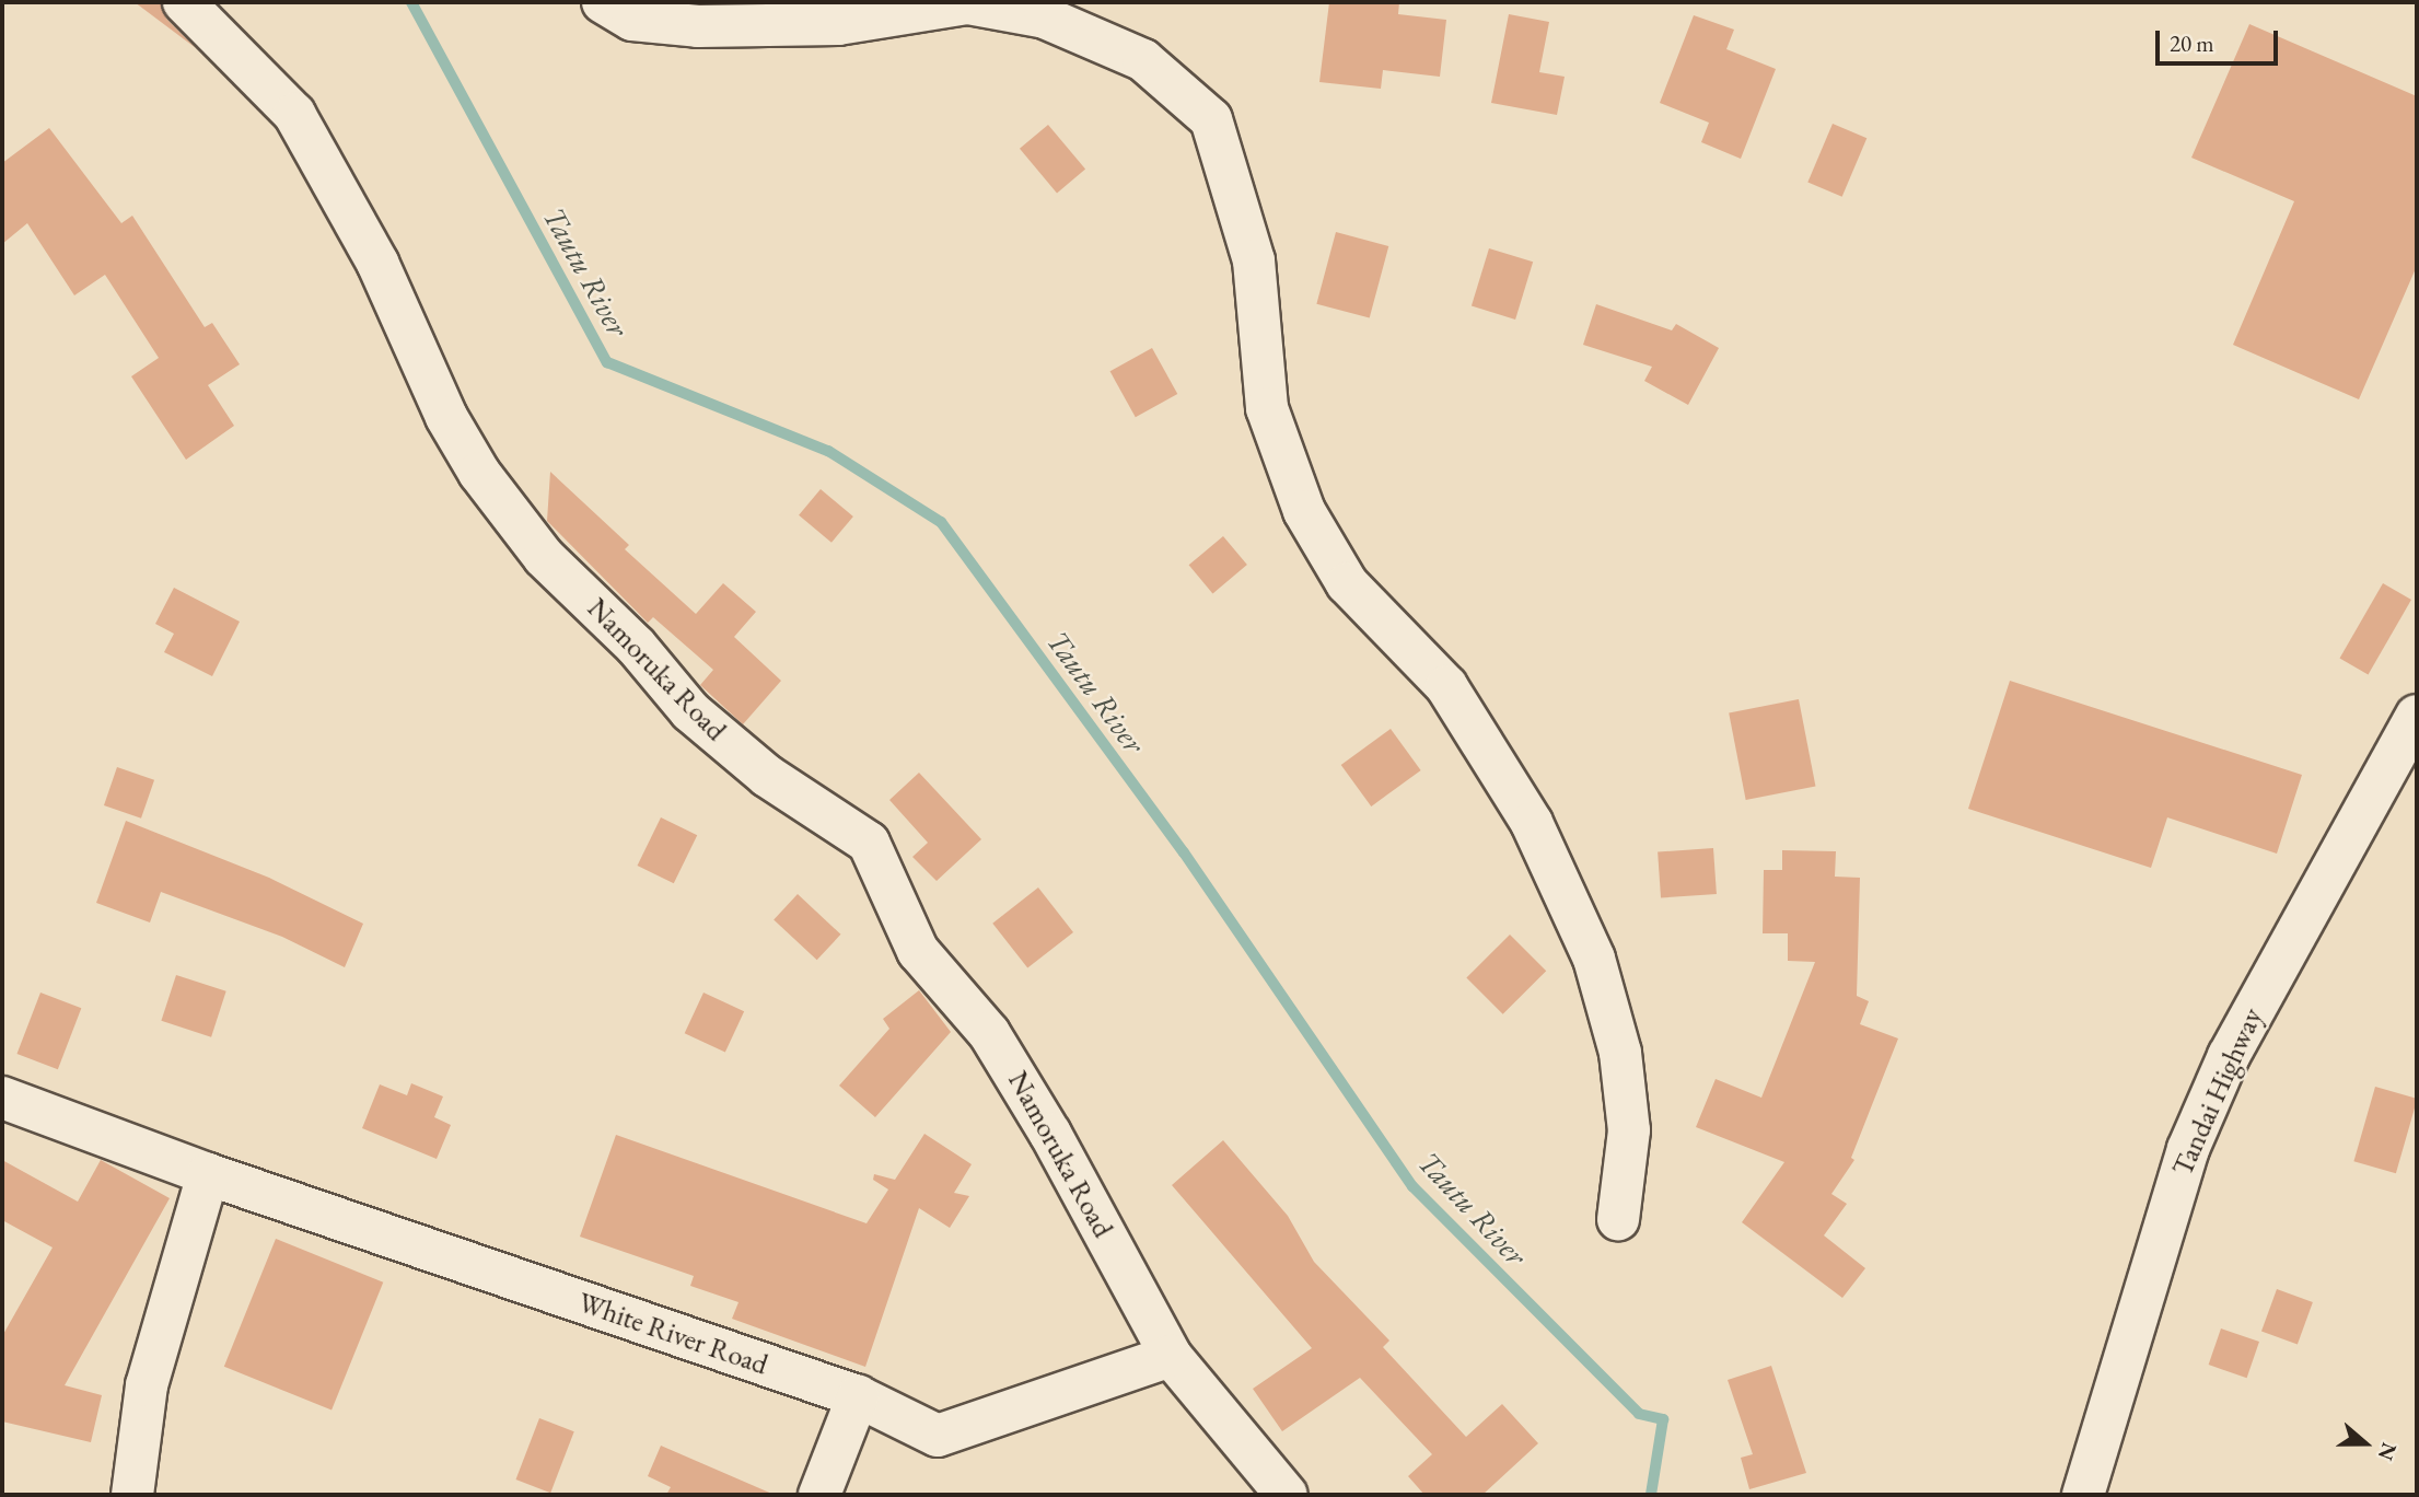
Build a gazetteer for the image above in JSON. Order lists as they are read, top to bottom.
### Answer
{
  "streets": {
    "street": ["Namoruka Road", "Tandai Highway", "White River Road"]
  },
  "crossings": [
    ["Namoruka Road", "White River Road"]
  ],
  "water": ["Tautu River"],
  "scale_bar": "20 m",
  "north": "right"
}
